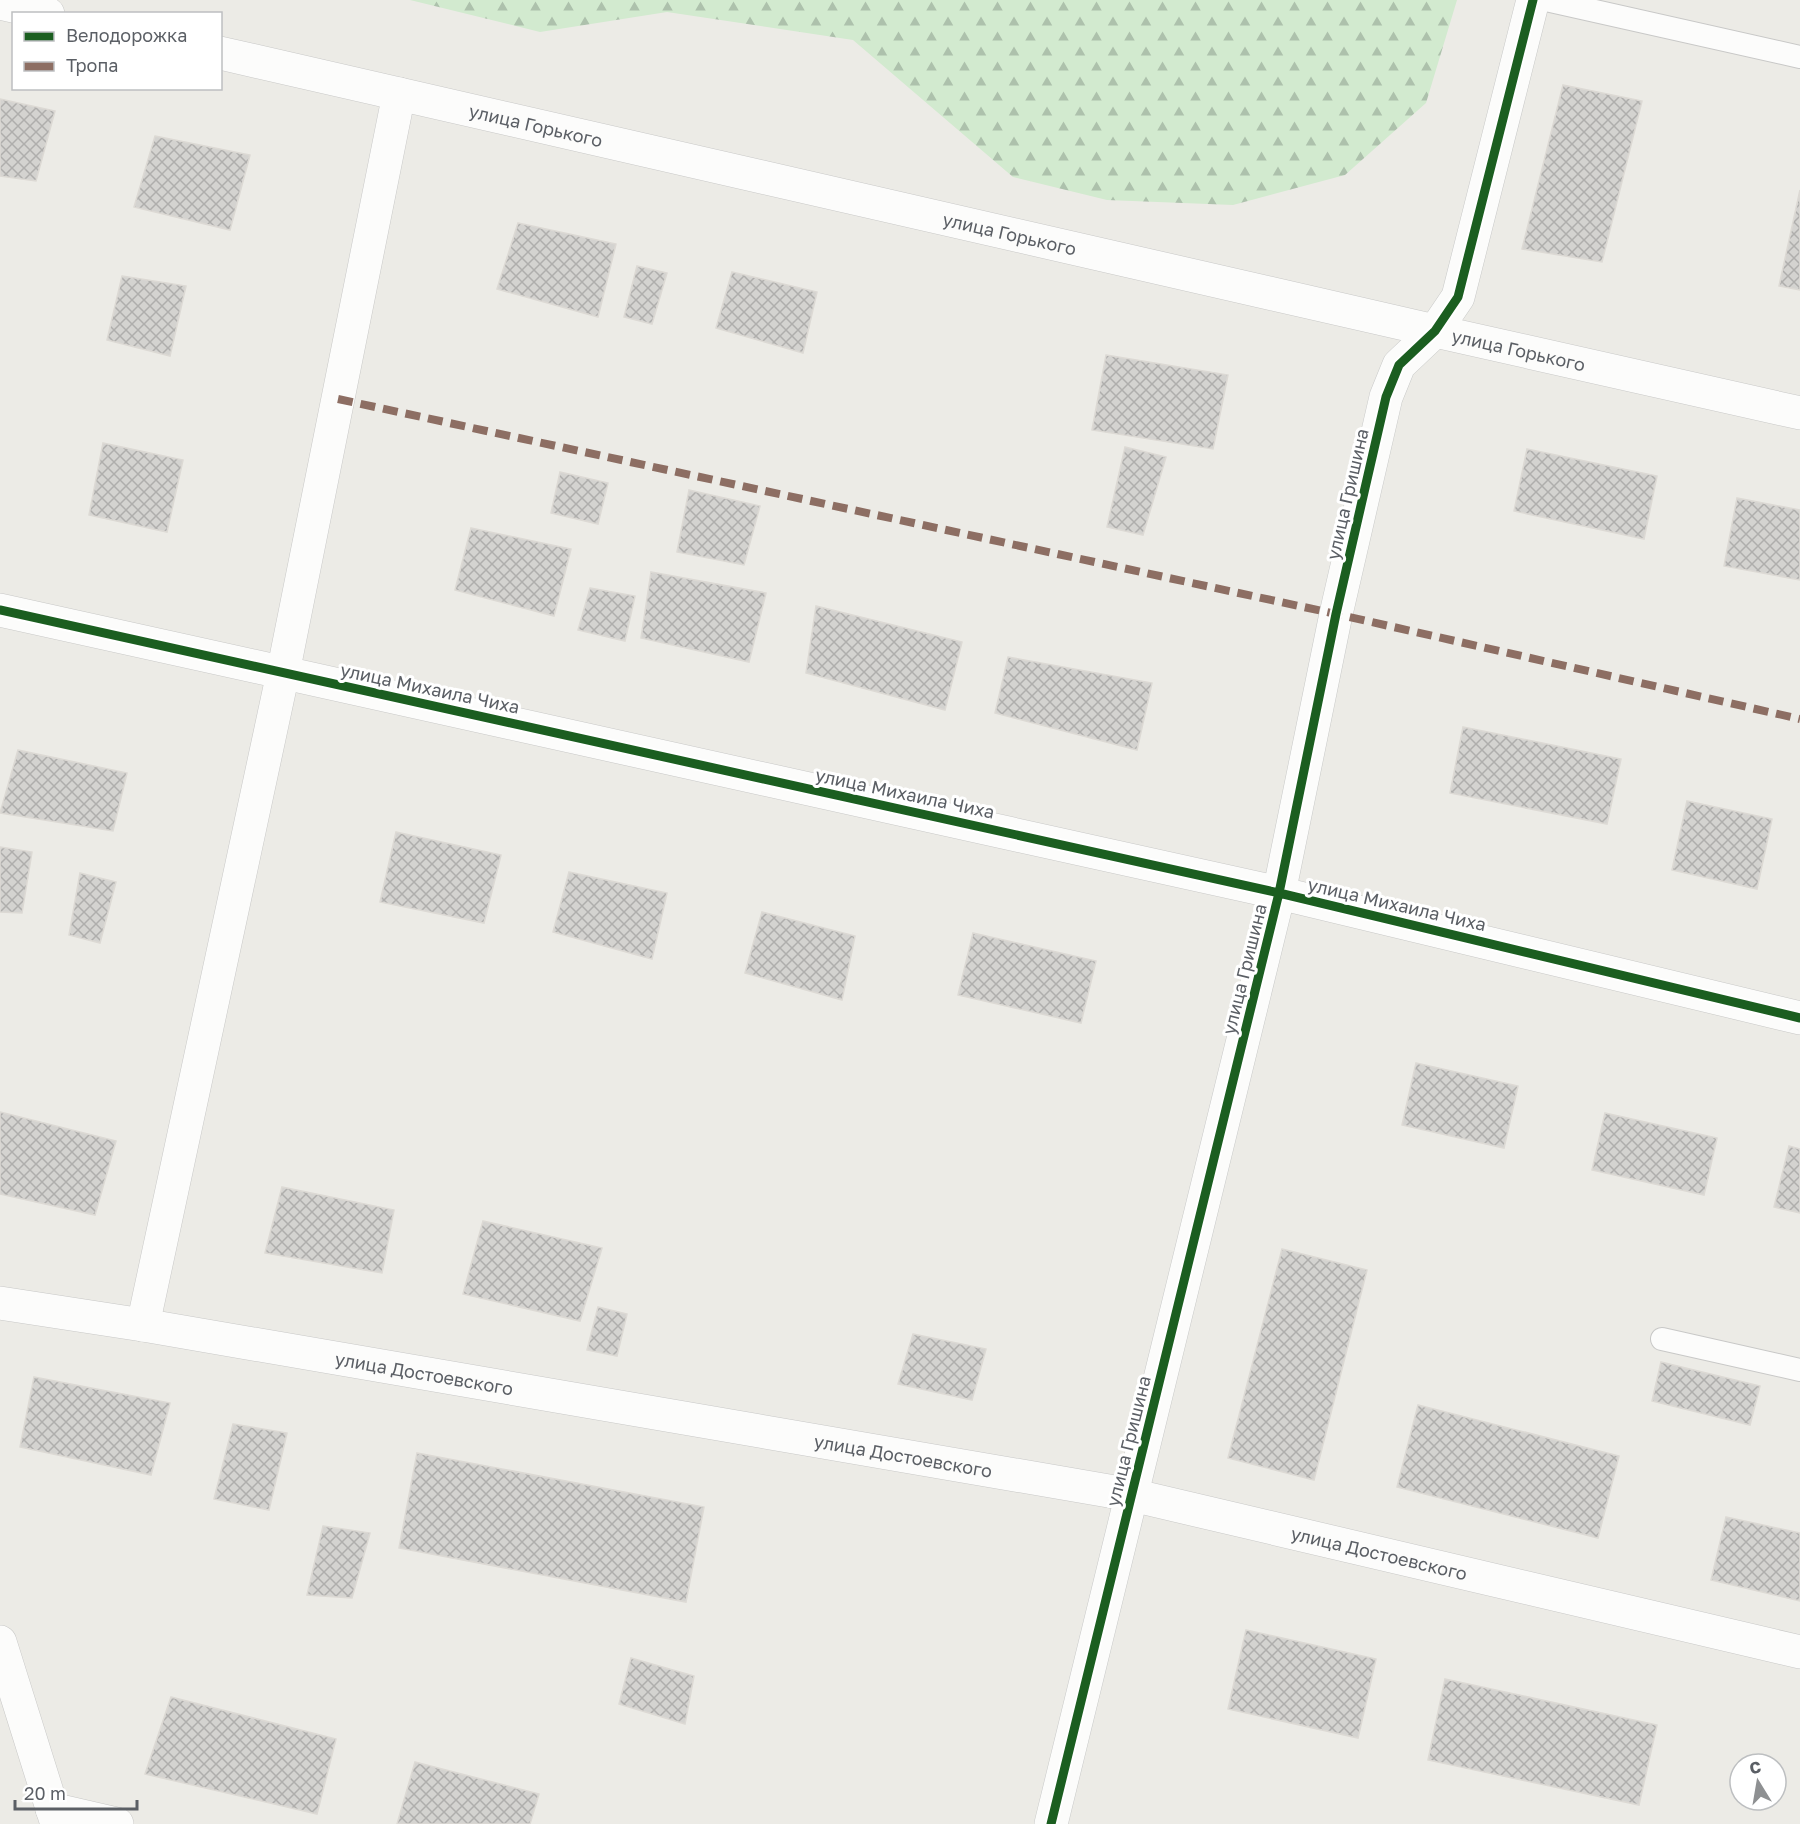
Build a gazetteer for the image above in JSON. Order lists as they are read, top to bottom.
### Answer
{
  "streets": {
    "street": [
      "улица Горького",
      "улица Гришина",
      "улица Михаила Чиха",
      "улица Достоевского"
    ]
  },
  "crossings": [
    ["улица Горького", "улица Гришина"],
    ["улица Гришина", "улица Михаила Чиха"],
    ["улица Гришина", "улица Достоевского"]
  ],
  "legend": ["Велодорожка", "Тропа"],
  "scale_bar": "20 m",
  "north": "top"
}
